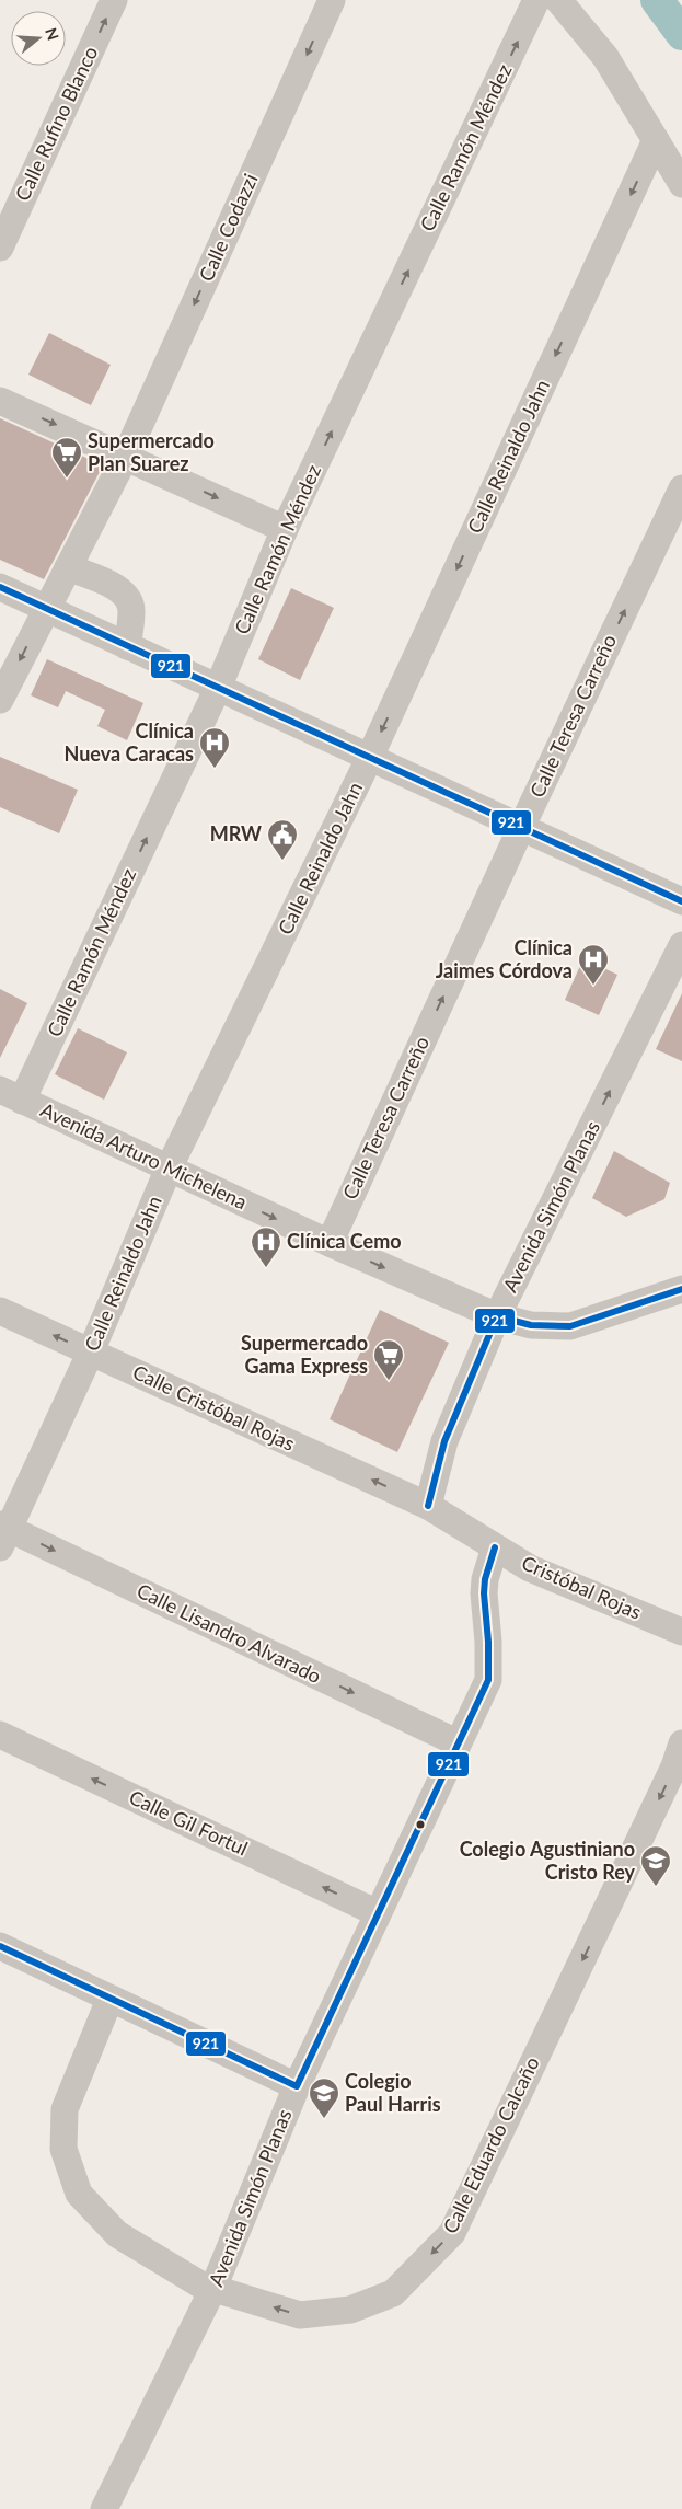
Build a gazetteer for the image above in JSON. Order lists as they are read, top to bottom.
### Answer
{
  "streets": {
    "street": [
      "Calle Rufino Blanco",
      "Calle Ramón Méndez",
      "Calle Codazzi",
      "Calle Reinaldo Jahn",
      "Calle Teresa Carreño",
      "Avenida Arturo Michelena",
      "Avenida Simón Planas",
      "Calle Cristóbal Rojas",
      "Cristóbal Rojas",
      "Calle Lisandro Alvarado",
      "Calle Gil Fortul",
      "Calle Eduardo Calcaño"
    ]
  },
  "crossings": [
    ["Calle Ramón Méndez", "Avenida Arturo Michelena"],
    ["Calle Reinaldo Jahn", "Avenida Arturo Michelena"],
    ["Calle Reinaldo Jahn", "Calle Cristóbal Rojas"],
    ["Calle Reinaldo Jahn", "Calle Lisandro Alvarado"],
    ["Calle Teresa Carreño", "Avenida Arturo Michelena"],
    ["Avenida Arturo Michelena", "Avenida Simón Planas"],
    ["Avenida Simón Planas", "Calle Cristóbal Rojas"],
    ["Avenida Simón Planas", "Cristóbal Rojas"],
    ["Avenida Simón Planas", "Calle Lisandro Alvarado"],
    ["Avenida Simón Planas", "Calle Gil Fortul"],
    ["Avenida Simón Planas", "Calle Eduardo Calcaño"],
    ["Calle Cristóbal Rojas", "Cristóbal Rojas"]
  ],
  "one_way": [
    "Calle Rufino Blanco",
    "Calle Ramón Méndez",
    "Calle Codazzi",
    "Calle Reinaldo Jahn",
    "Calle Teresa Carreño",
    "Avenida Arturo Michelena",
    "Calle Cristóbal Rojas",
    "Calle Lisandro Alvarado",
    "Calle Eduardo Calcaño"
  ],
  "places": {
    "supermarket": ["Supermercado Plan Suarez", "Supermercado Gama Express"],
    "hospital": ["Clínica Nueva Caracas", "Clínica Jaimes Córdova", "Clínica Cemo"],
    "public building": ["MRW"],
    "school or university": ["Colegio Agustiniano Cristo Rey", "Colegio Paul Harris"]
  },
  "lines": ["transit line 921"],
  "north": "right"
}
